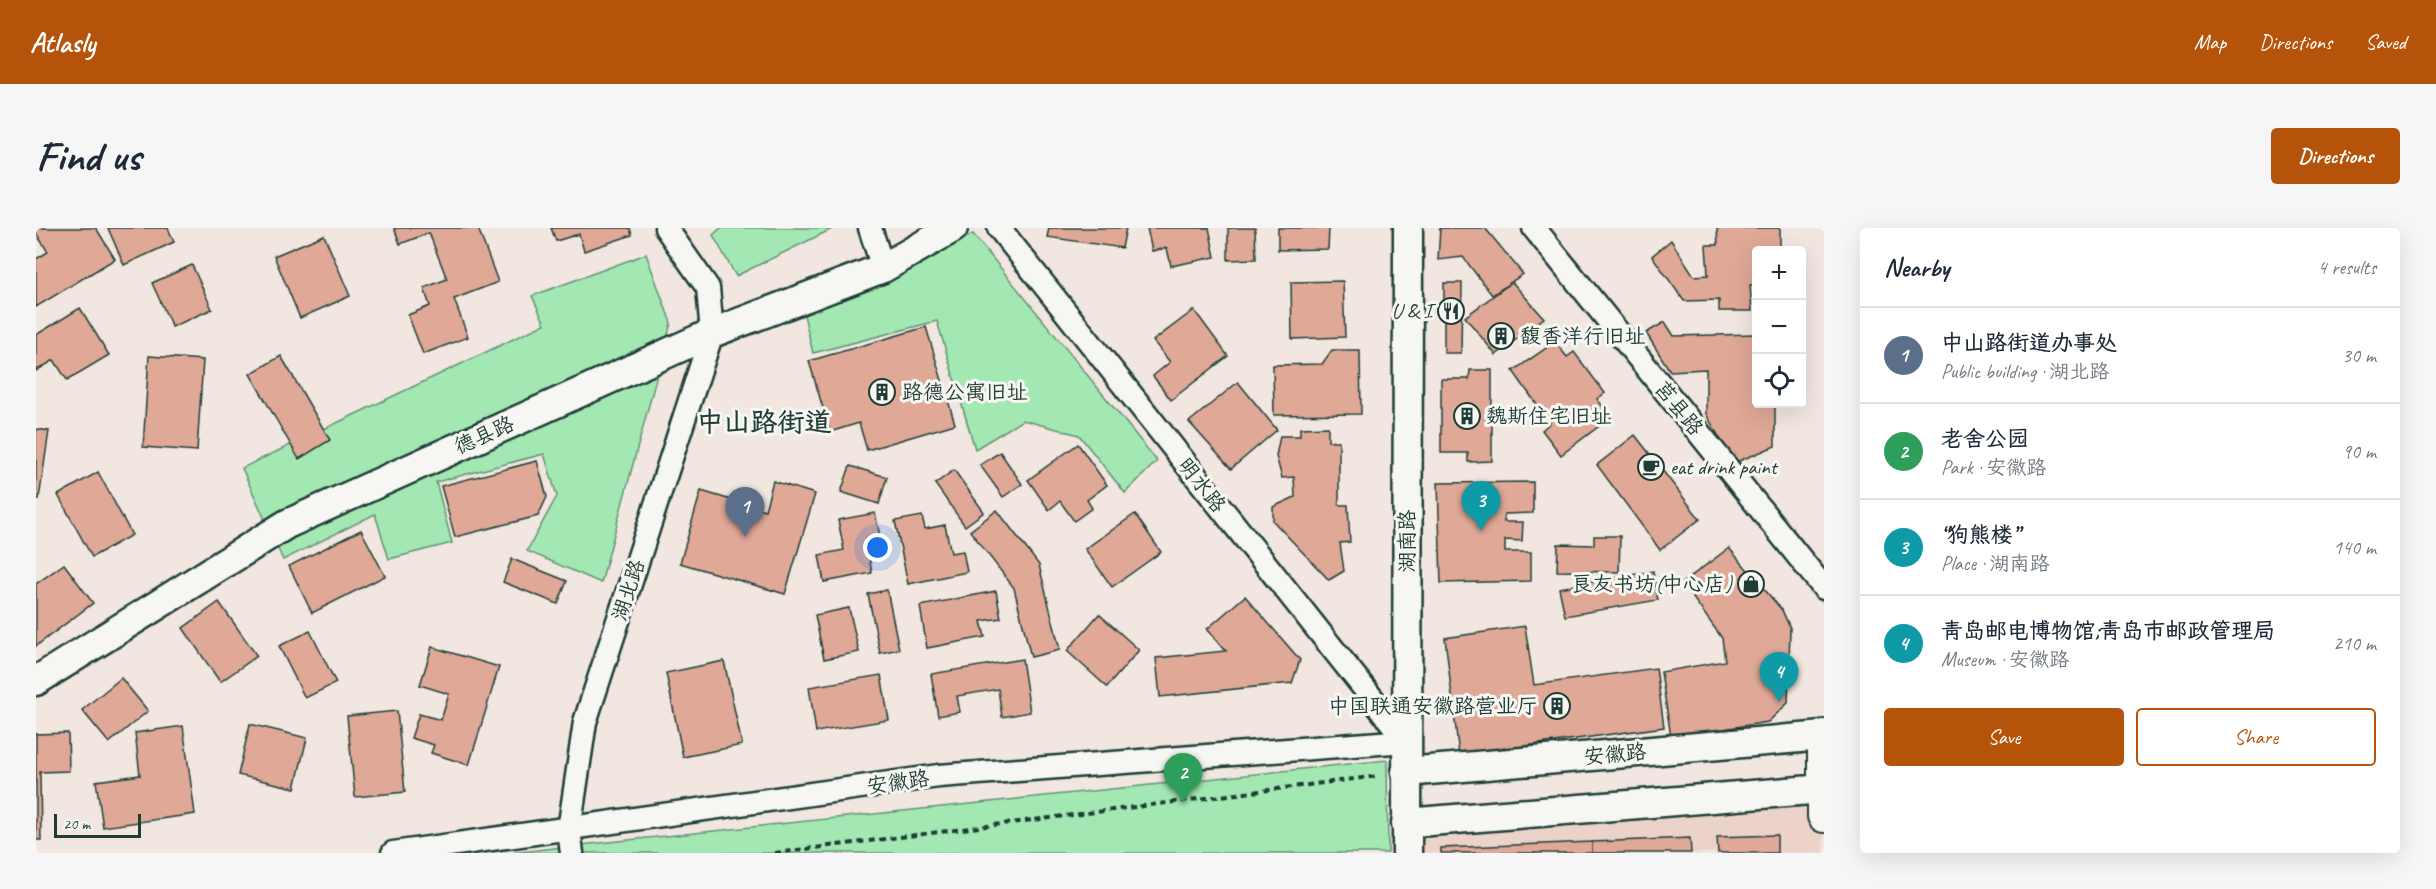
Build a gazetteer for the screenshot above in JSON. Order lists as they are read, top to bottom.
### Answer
{
  "streets": {
    "street": [
      "莒县路",
      "德县路",
      "明水路",
      "湖南路",
      "湖北路",
      "安徽路"
    ]
  },
  "crossings": [
    ["德县路", "湖北路"],
    ["明水路", "湖南路"],
    ["明水路", "安徽路"],
    ["湖南路", "安徽路"],
    ["湖北路", "安徽路"]
  ],
  "districts": ["中山路街道"],
  "places": {
    "restaurant": ["U & I"],
    "building": [
      "馥香洋行旧址",
      "路德公寓旧址",
      "魏斯住宅旧址",
      "中国联通安徽路营业厅"
    ],
    "cafe": ["eat drink paint"],
    "shop": ["良友书坊(中心店)"]
  },
  "scale_bar": "20 m",
  "page": {
    "header": "Atlasly",
    "nav": ["Map", "Directions", "Saved"],
    "buttons": [
      "Directions",
      ["Save", "Share"]
    ],
    "title": "Find us",
    "heading": ["Nearby", "4 results"],
    "map_buttons": ["+", "−"],
    "list": [
      {
        "mark": "1",
        "name": "中山路街道办事处",
        "note": "Public building · 湖北路",
        "value": "30 m"
      },
      {
        "mark": "2",
        "name": "老舍公园",
        "note": "Park · 安徽路",
        "value": "90 m"
      },
      {
        "mark": "3",
        "name": "“狗熊楼”",
        "note": "Place · 湖南路",
        "value": "140 m"
      },
      {
        "mark": "4",
        "name": "青岛邮电博物馆;青岛市邮政管理局",
        "note": "Museum · 安徽路",
        "value": "210 m"
      }
    ],
    "pins": [
      "3",
      "1",
      "4",
      "2"
    ],
    "scale": "20 m"
  }
}
